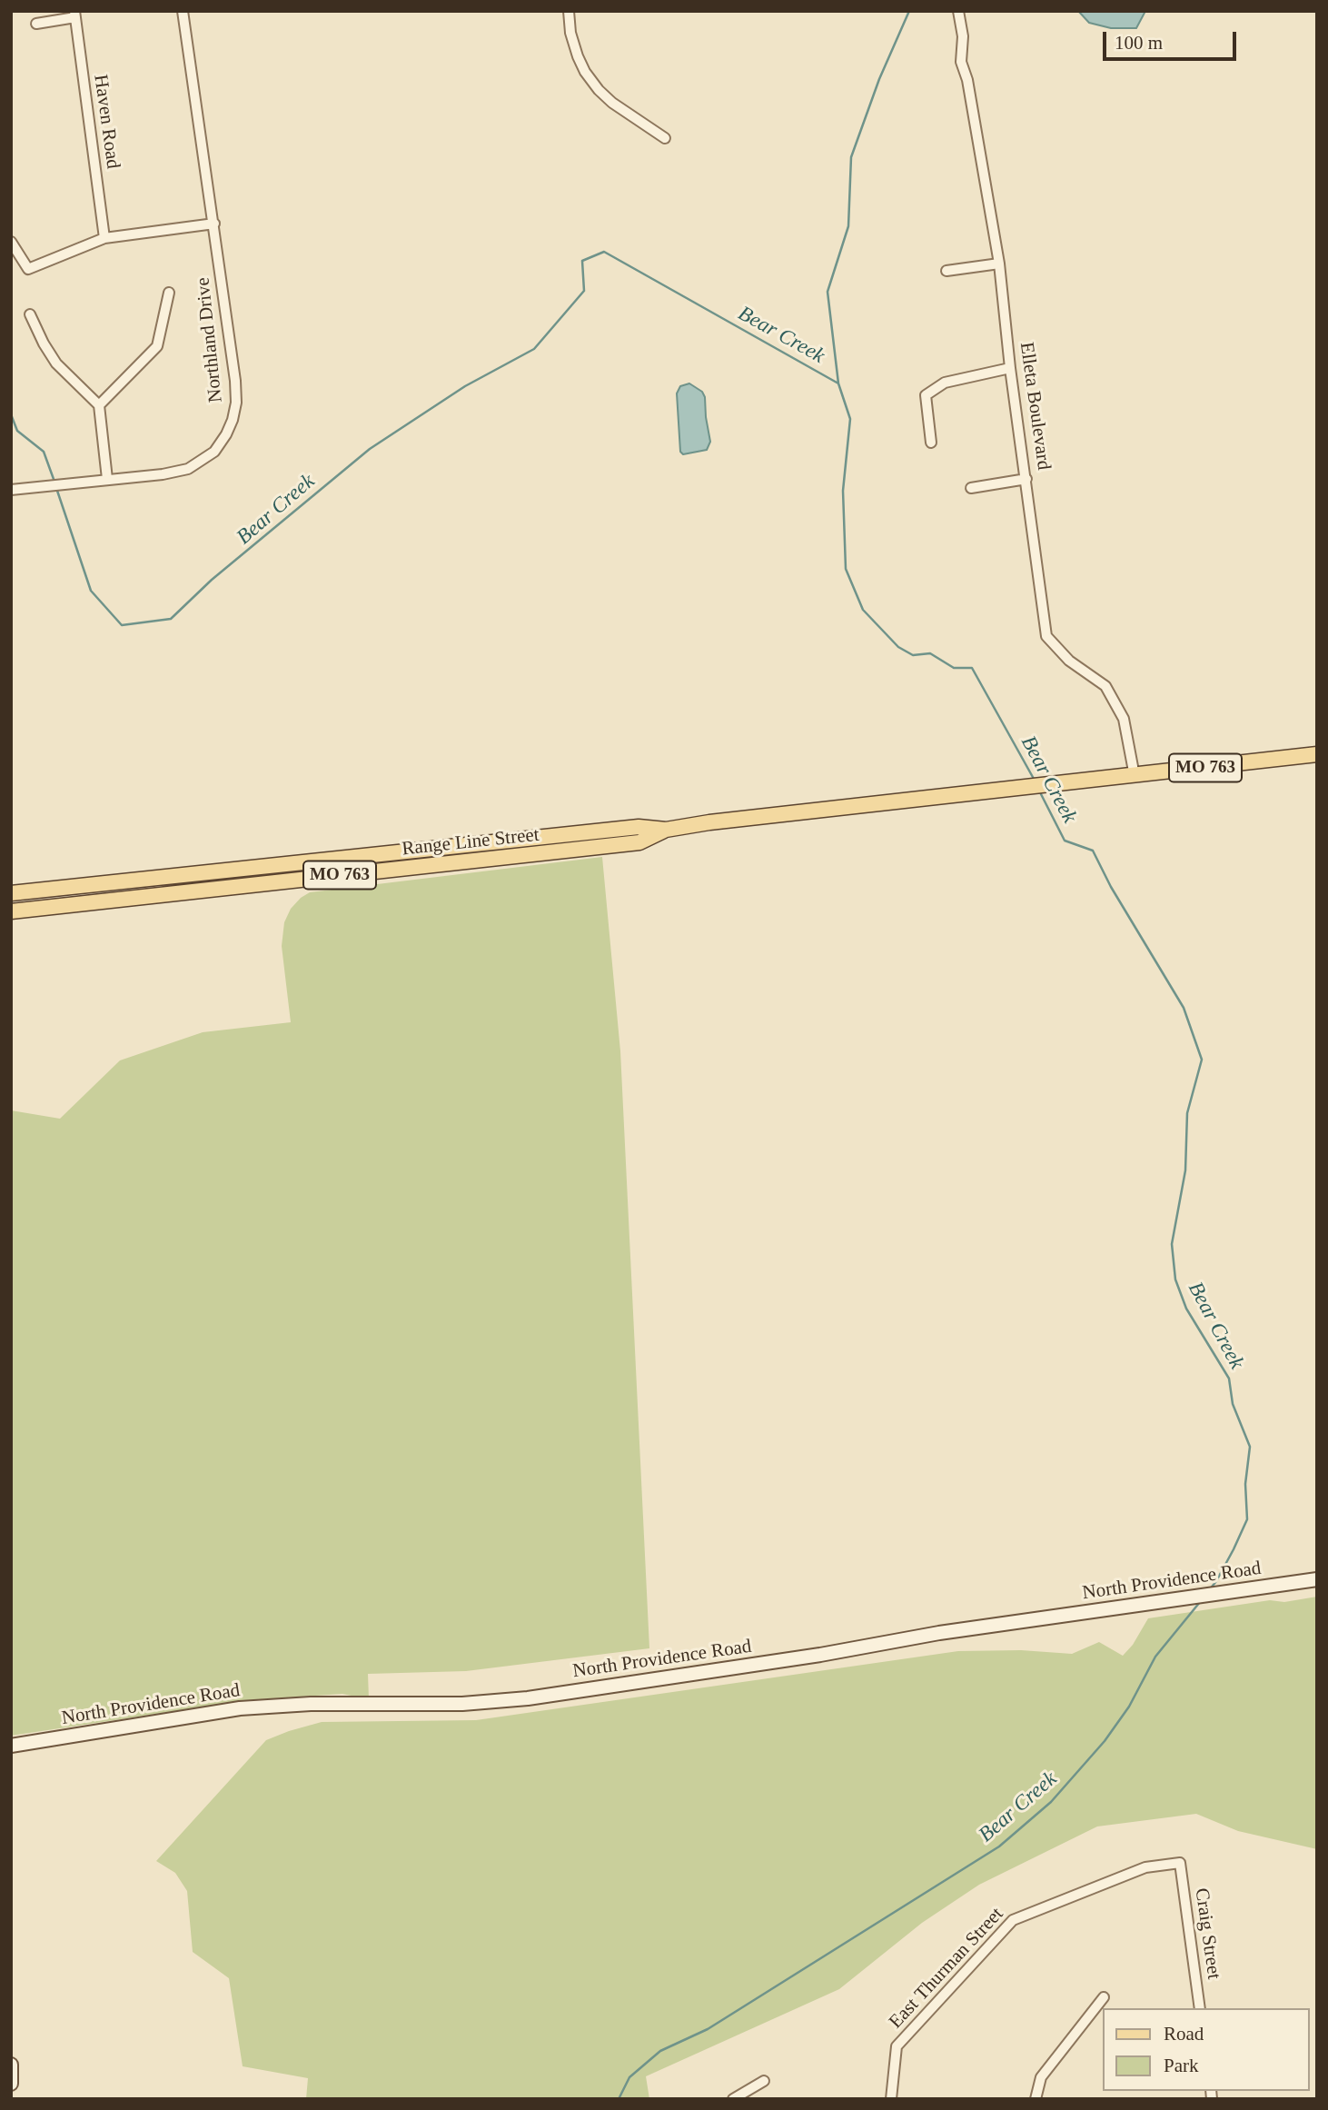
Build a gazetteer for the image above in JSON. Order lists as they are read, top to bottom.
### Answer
{
  "streets": {
    "main road": ["MO 763", "Range Line Street"],
    "street": [
      "Haven Road",
      "Northland Drive",
      "Elleta Boulevard",
      "North Providence Road",
      "Craig Street",
      "East Thurman Street"
    ]
  },
  "crossings": [
    ["Elleta Boulevard", "Range Line Street"],
    ["Craig Street", "East Thurman Street"]
  ],
  "water": ["Bear Creek"],
  "legend": ["Road", "Park"],
  "scale_bar": "100 m"
}
